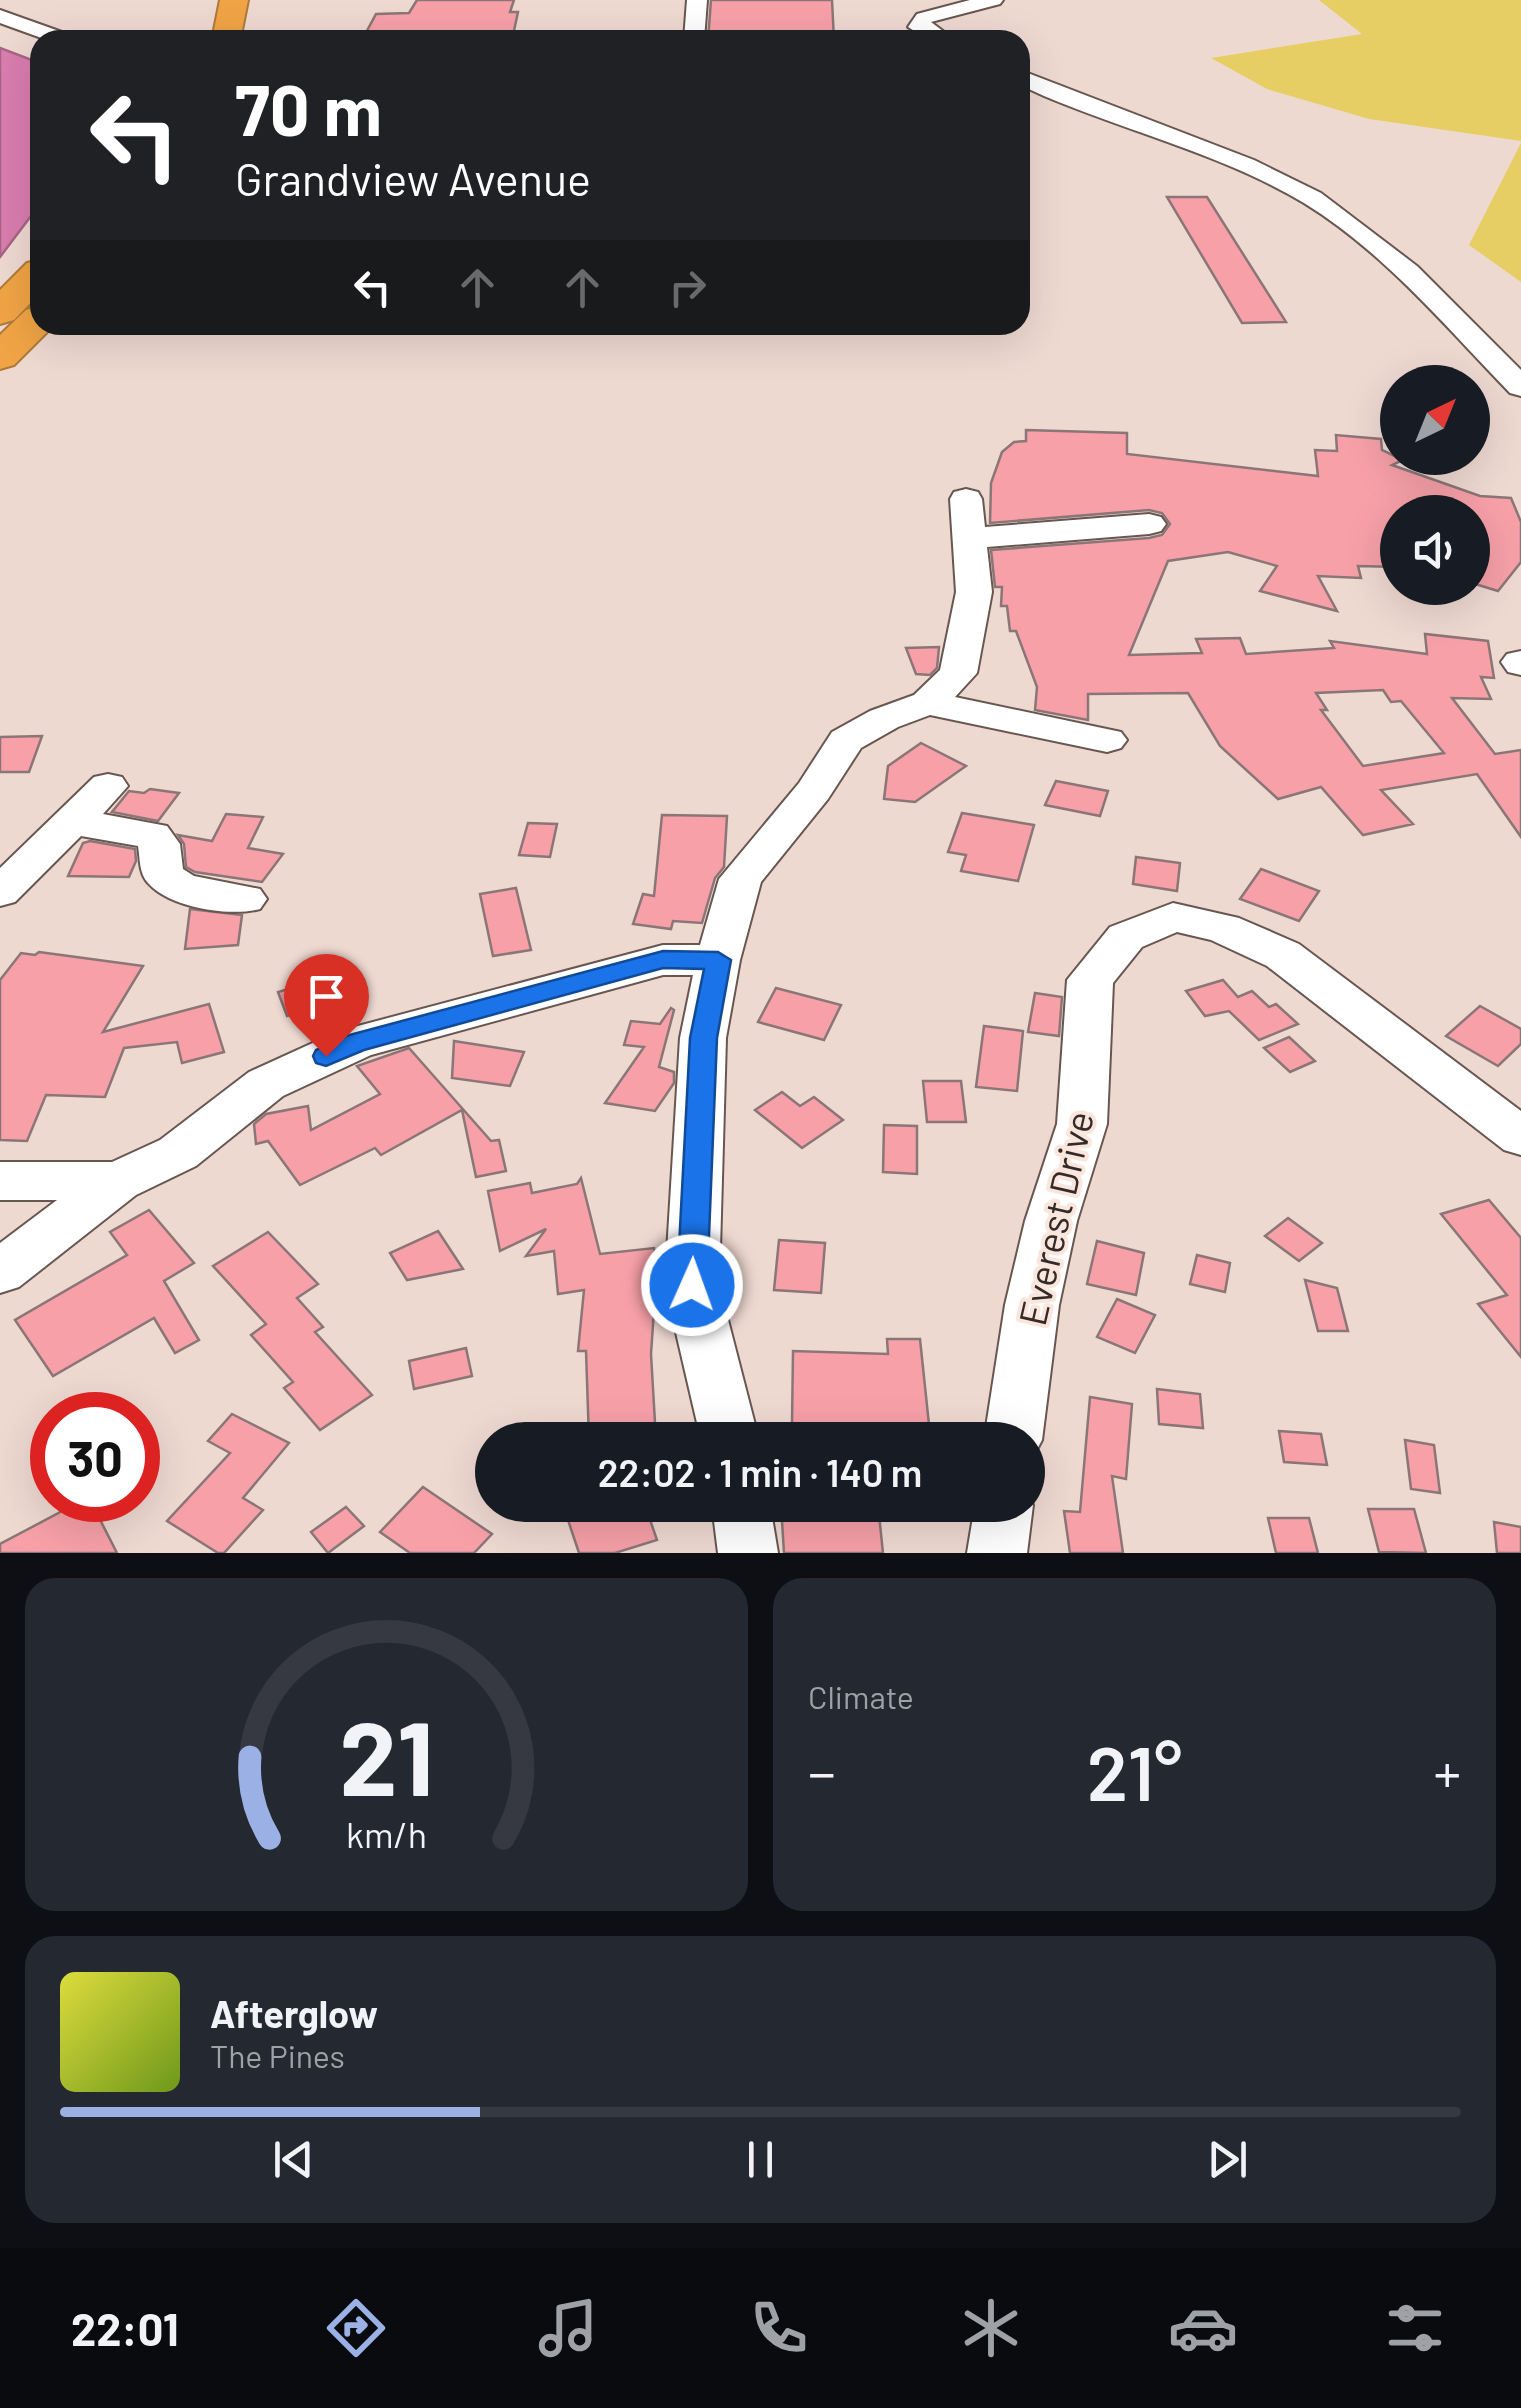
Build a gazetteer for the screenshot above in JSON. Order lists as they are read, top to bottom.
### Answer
{
  "streets": {
    "street": ["Everest Drive"]
  },
  "north": "top right",
  "page": {
    "turn": ["70 m", "Grandview Avenue"],
    "limit": "30",
    "trip": "22:02 · 1 min · 140 m",
    "tile": "Climate",
    "heat": ["−", "21°", "+"],
    "song": ["Afterglow", "The Pines"],
    "tabs": "22:01",
    "gauge": ["21", "km/h"]
  }
}
